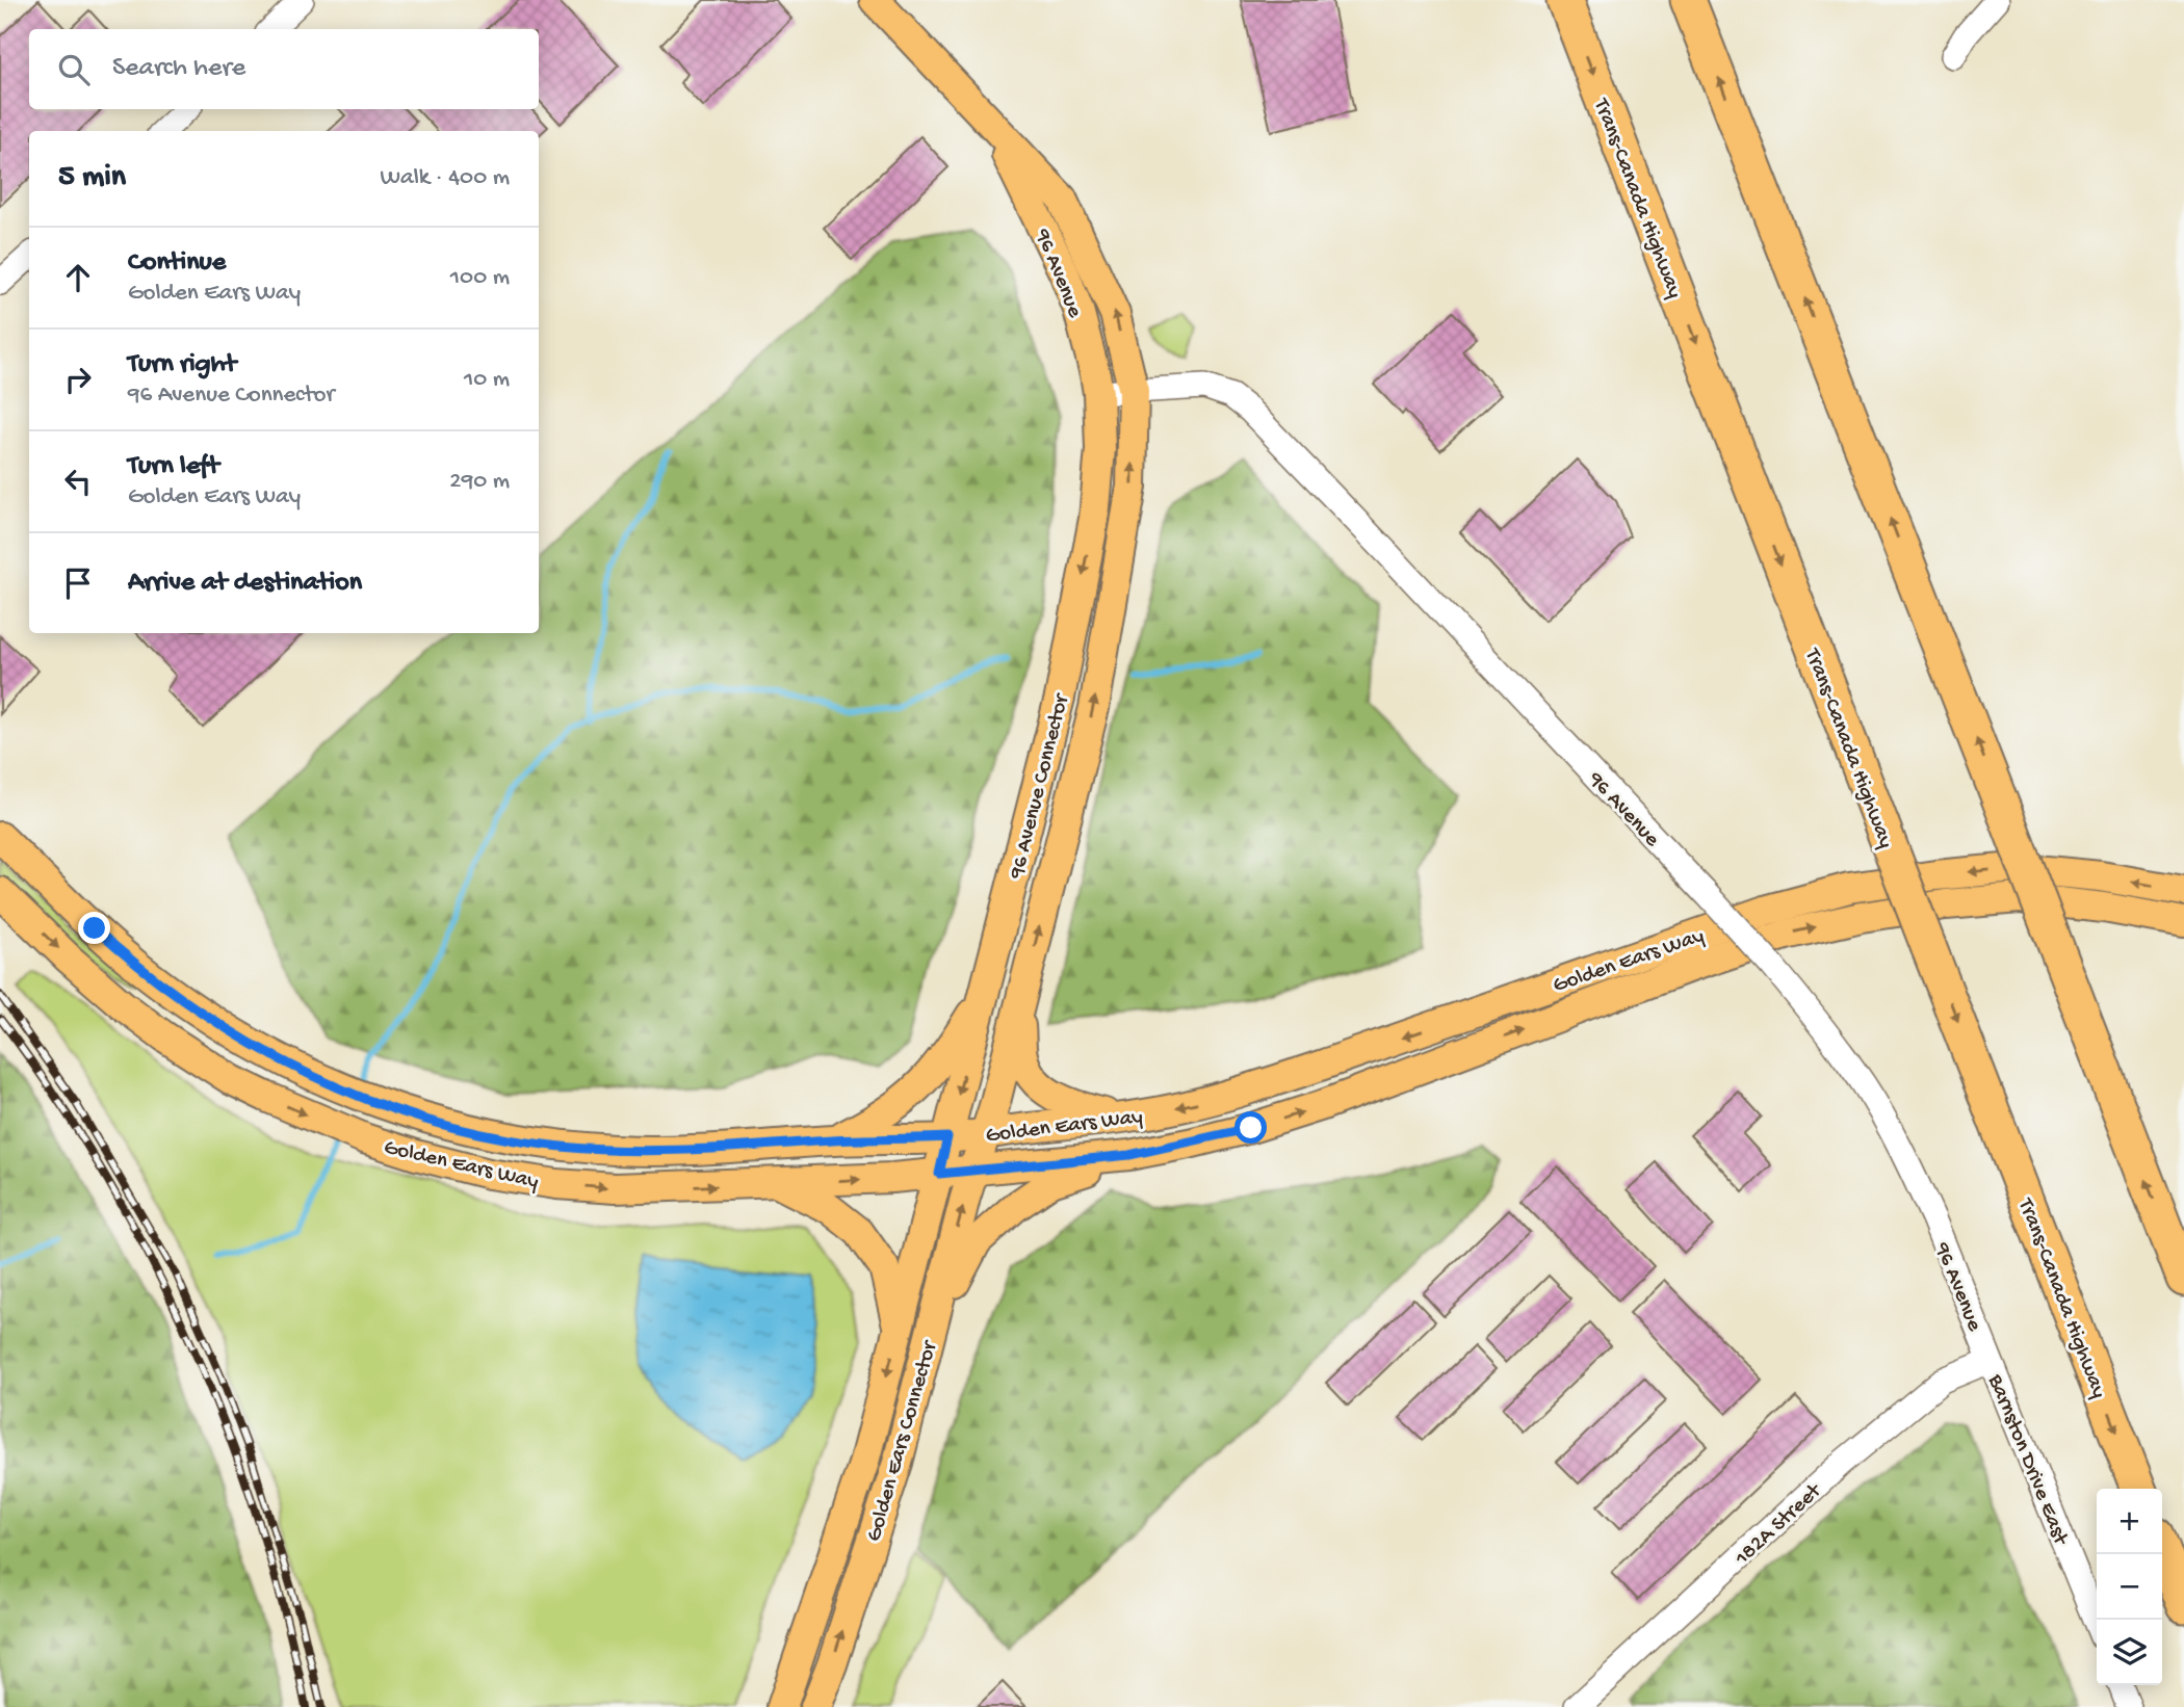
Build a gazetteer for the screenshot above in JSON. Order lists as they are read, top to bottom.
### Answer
{
  "streets": {
    "highway": ["Trans-Canada Highway"],
    "main road": [
      "96 Avenue",
      "96 Avenue Connector",
      "Golden Ears Way",
      "Golden Ears Connector"
    ],
    "street": ["Barnston Drive East", "182A Street"]
  },
  "crossings": [
    ["96 Avenue", "96 Avenue Connector"],
    ["96 Avenue", "Barnston Drive East"],
    ["96 Avenue", "182A Street"],
    ["96 Avenue Connector", "Golden Ears Way"],
    ["96 Avenue Connector", "Golden Ears Connector"],
    ["Golden Ears Way", "Golden Ears Connector"],
    ["Barnston Drive East", "182A Street"]
  ],
  "page": {
    "search": "Search here",
    "heading": ["5 min", "Walk · 400 m"],
    "list": [
      ["Continue", "Golden Ears Way", "100 m"],
      ["Turn right", "96 Avenue Connector", "10 m"],
      ["Turn left", "Golden Ears Way", "290 m"],
      "Arrive at destination"
    ],
    "map_buttons": ["+", "−"]
  }
}
